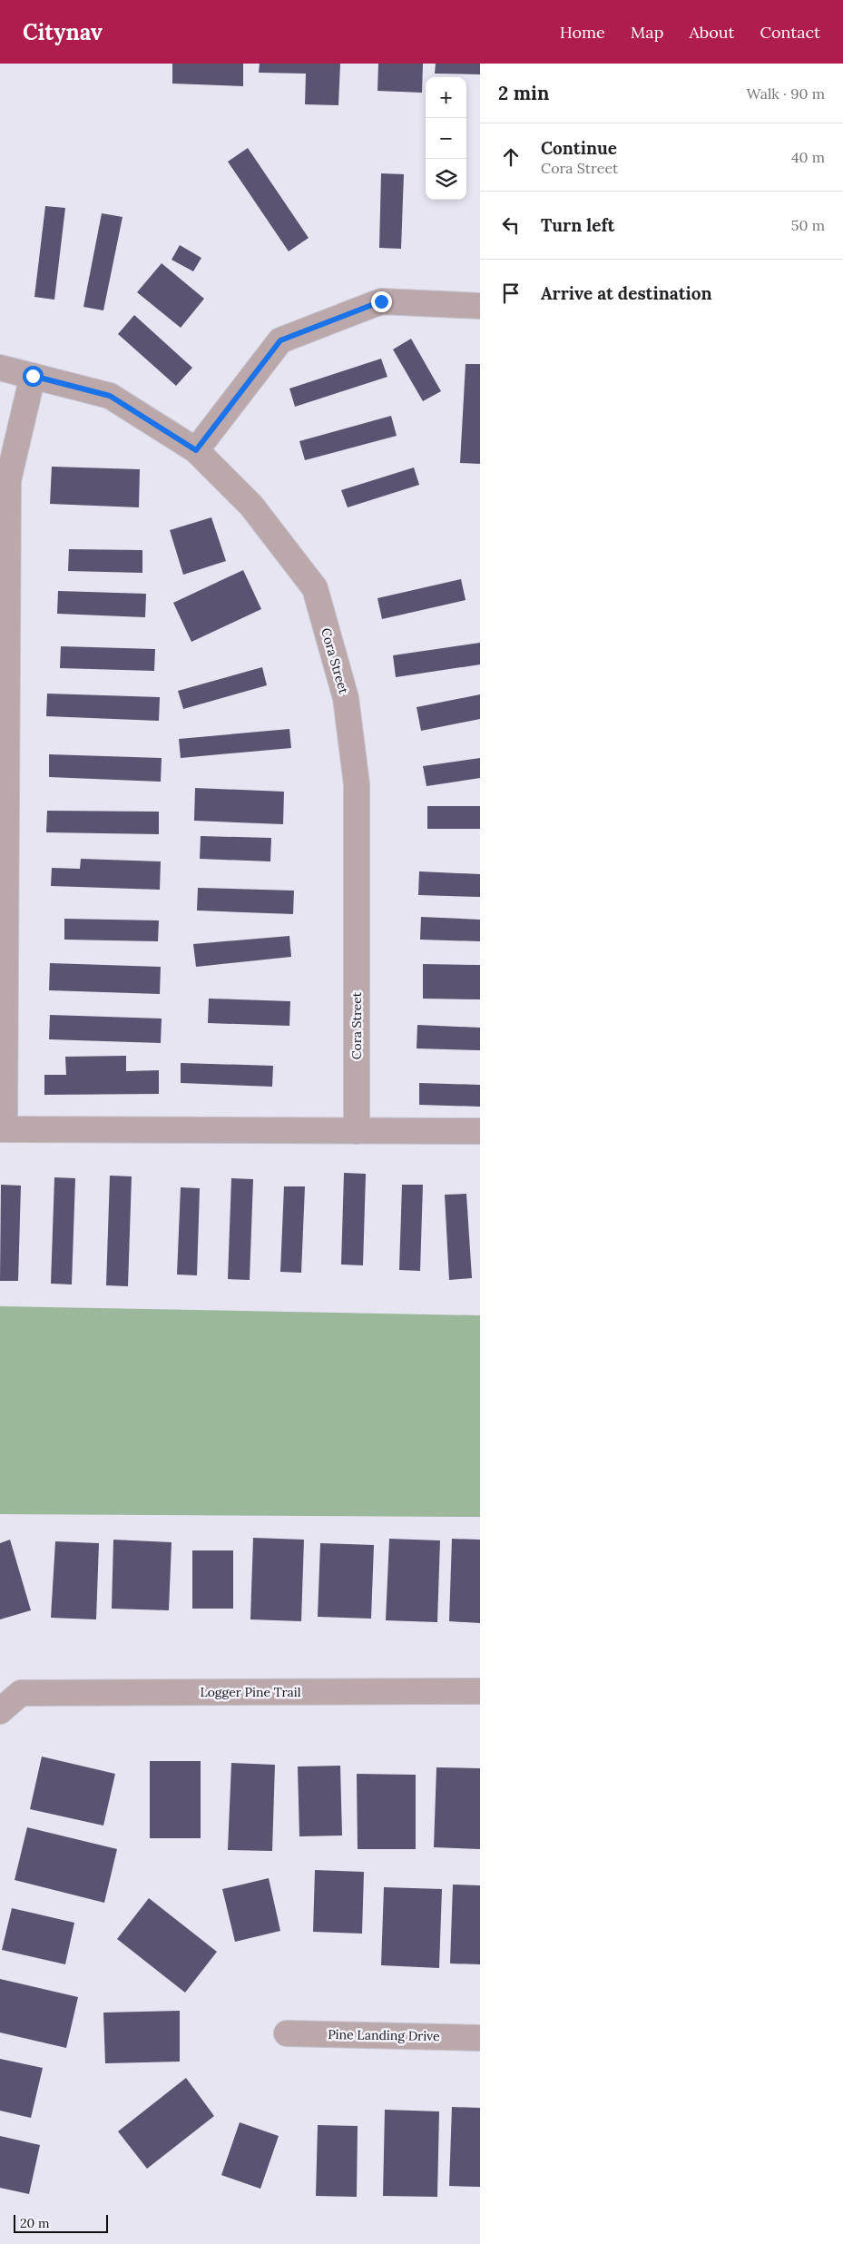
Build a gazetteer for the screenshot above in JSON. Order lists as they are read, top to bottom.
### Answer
{
  "streets": {
    "street": ["Cora Street", "Logger Pine Trail", "Pine Landing Drive"]
  },
  "scale_bar": "20 m",
  "page": {
    "header": "Citynav",
    "nav": [
      "Home",
      "Map",
      "About",
      "Contact"
    ],
    "heading": ["2 min", "Walk · 90 m"],
    "map_buttons": ["+", "−"],
    "list": [
      ["Continue", "Cora Street", "40 m"],
      ["Turn left", "50 m"],
      "Arrive at destination"
    ],
    "scale": "20 m"
  }
}
